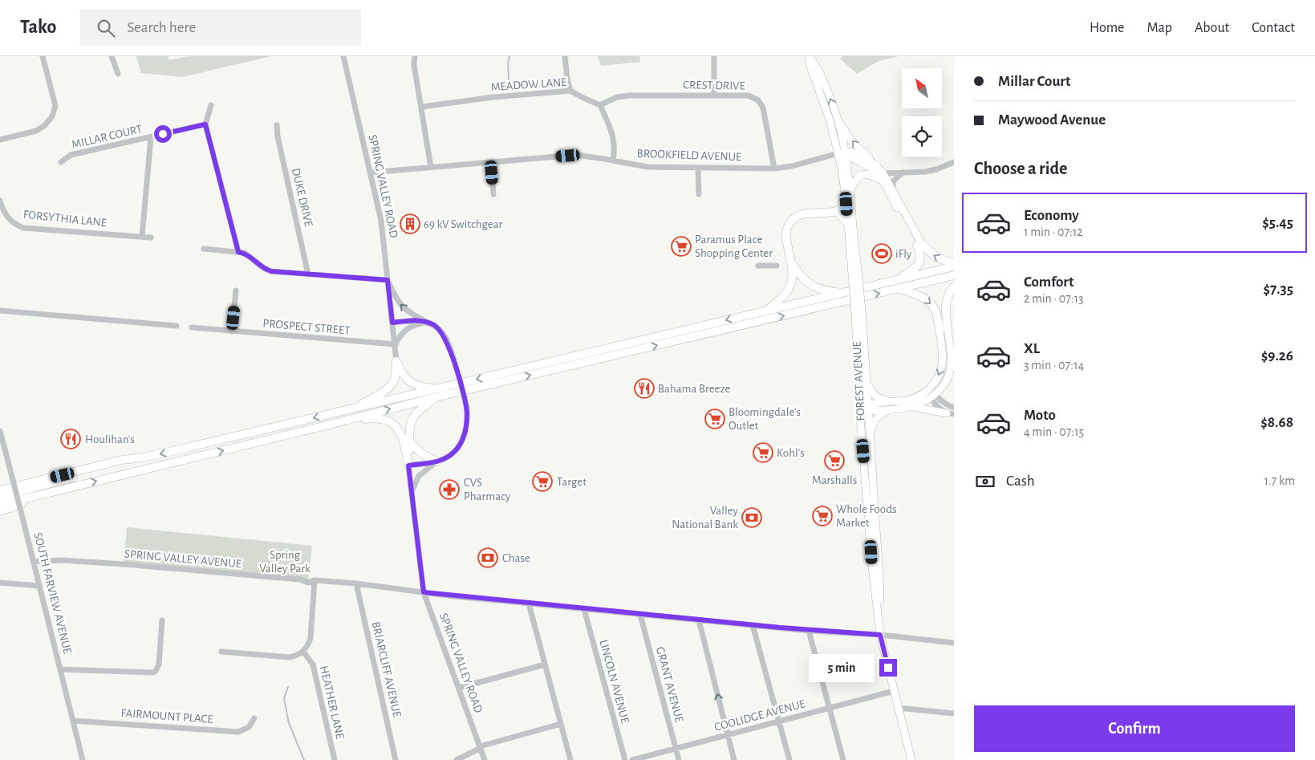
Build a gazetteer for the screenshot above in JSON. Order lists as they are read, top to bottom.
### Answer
{
  "streets": {
    "main road": ["FOREST AVENUE"],
    "street": [
      "MEADOW LANE",
      "CREST DRIVE",
      "MILLAR COURT",
      "BROOKFIELD AVENUE",
      "SPRING VALLEY ROAD",
      "DUKE DRIVE",
      "FORSYTHIA LANE",
      "PROSPECT STREET",
      "SPRING VALLEY AVENUE",
      "SOUTH FARVIEW AVENUE",
      "BRIARCLIFF AVENUE",
      "LINCOLN AVENUE",
      "GRANT AVENUE",
      "HEATHER LANE",
      "COOLIDGE AVENUE",
      "FAIRMOUNT PLACE"
    ]
  },
  "crossings": [
    ["MEADOW LANE", "CREST DRIVE"],
    ["CREST DRIVE", "BROOKFIELD AVENUE"],
    ["BROOKFIELD AVENUE", "SPRING VALLEY ROAD"],
    ["BROOKFIELD AVENUE", "FOREST AVENUE"],
    ["SPRING VALLEY ROAD", "PROSPECT STREET"],
    ["SPRING VALLEY ROAD", "SPRING VALLEY AVENUE"],
    ["FOREST AVENUE", "SPRING VALLEY AVENUE"],
    ["SPRING VALLEY AVENUE", "SOUTH FARVIEW AVENUE"],
    ["SPRING VALLEY AVENUE", "BRIARCLIFF AVENUE"],
    ["SPRING VALLEY AVENUE", "LINCOLN AVENUE"],
    ["SPRING VALLEY AVENUE", "GRANT AVENUE"],
    ["SOUTH FARVIEW AVENUE", "FAIRMOUNT PLACE"],
    ["GRANT AVENUE", "COOLIDGE AVENUE"]
  ],
  "parks": ["Spring Valley Park"],
  "places": {
    "building": ["69 kV Switchgear"],
    "supermarket": [
      "Paramus Place Shopping Center",
      "Bloomingdale's Outlet",
      "Kohl's",
      "Marshalls",
      "Target",
      "Whole Foods Market"
    ],
    "sports": ["iFly"],
    "restaurant": ["Bahama Breeze", "Houlihan's"],
    "pharmacy": ["CVS Pharmacy"],
    "bank": ["Valley National Bank", "Chase"]
  },
  "north": "top left",
  "page": {
    "header": "Tako",
    "search": "Search here",
    "nav": [
      "Home",
      "Map",
      "About",
      "Contact"
    ],
    "banner": ["Millar Court", "Maywood Avenue"],
    "heading": "Choose a ride",
    "list": [
      {
        "name": "Economy",
        "note": "1 min · 07:12",
        "value": "$5.45"
      },
      {
        "name": "Comfort",
        "note": "2 min · 07:13",
        "value": "$7.35"
      },
      {
        "name": "XL",
        "note": "3 min · 07:14",
        "value": "$9.26"
      },
      {
        "name": "Moto",
        "note": "4 min · 07:15",
        "value": "$8.68"
      }
    ],
    "pay": ["Cash", "1.7 km"],
    "bubble": "5 min",
    "buttons": "Confirm"
  }
}
